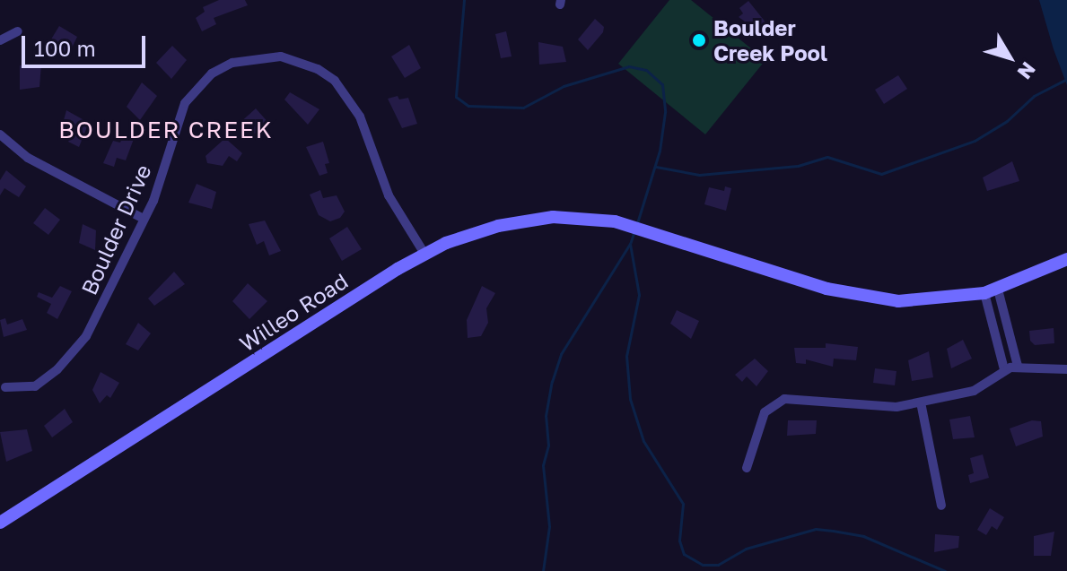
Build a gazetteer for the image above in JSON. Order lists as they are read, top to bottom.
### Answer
{
  "streets": {
    "street": ["Boulder Drive", "Willeo Road"]
  },
  "crossings": [
    ["Boulder Drive", "Willeo Road"]
  ],
  "districts": ["BOULDER CREEK"],
  "places": ["Boulder Creek Pool"],
  "scale_bar": "100 m",
  "north": "bottom right"
}
